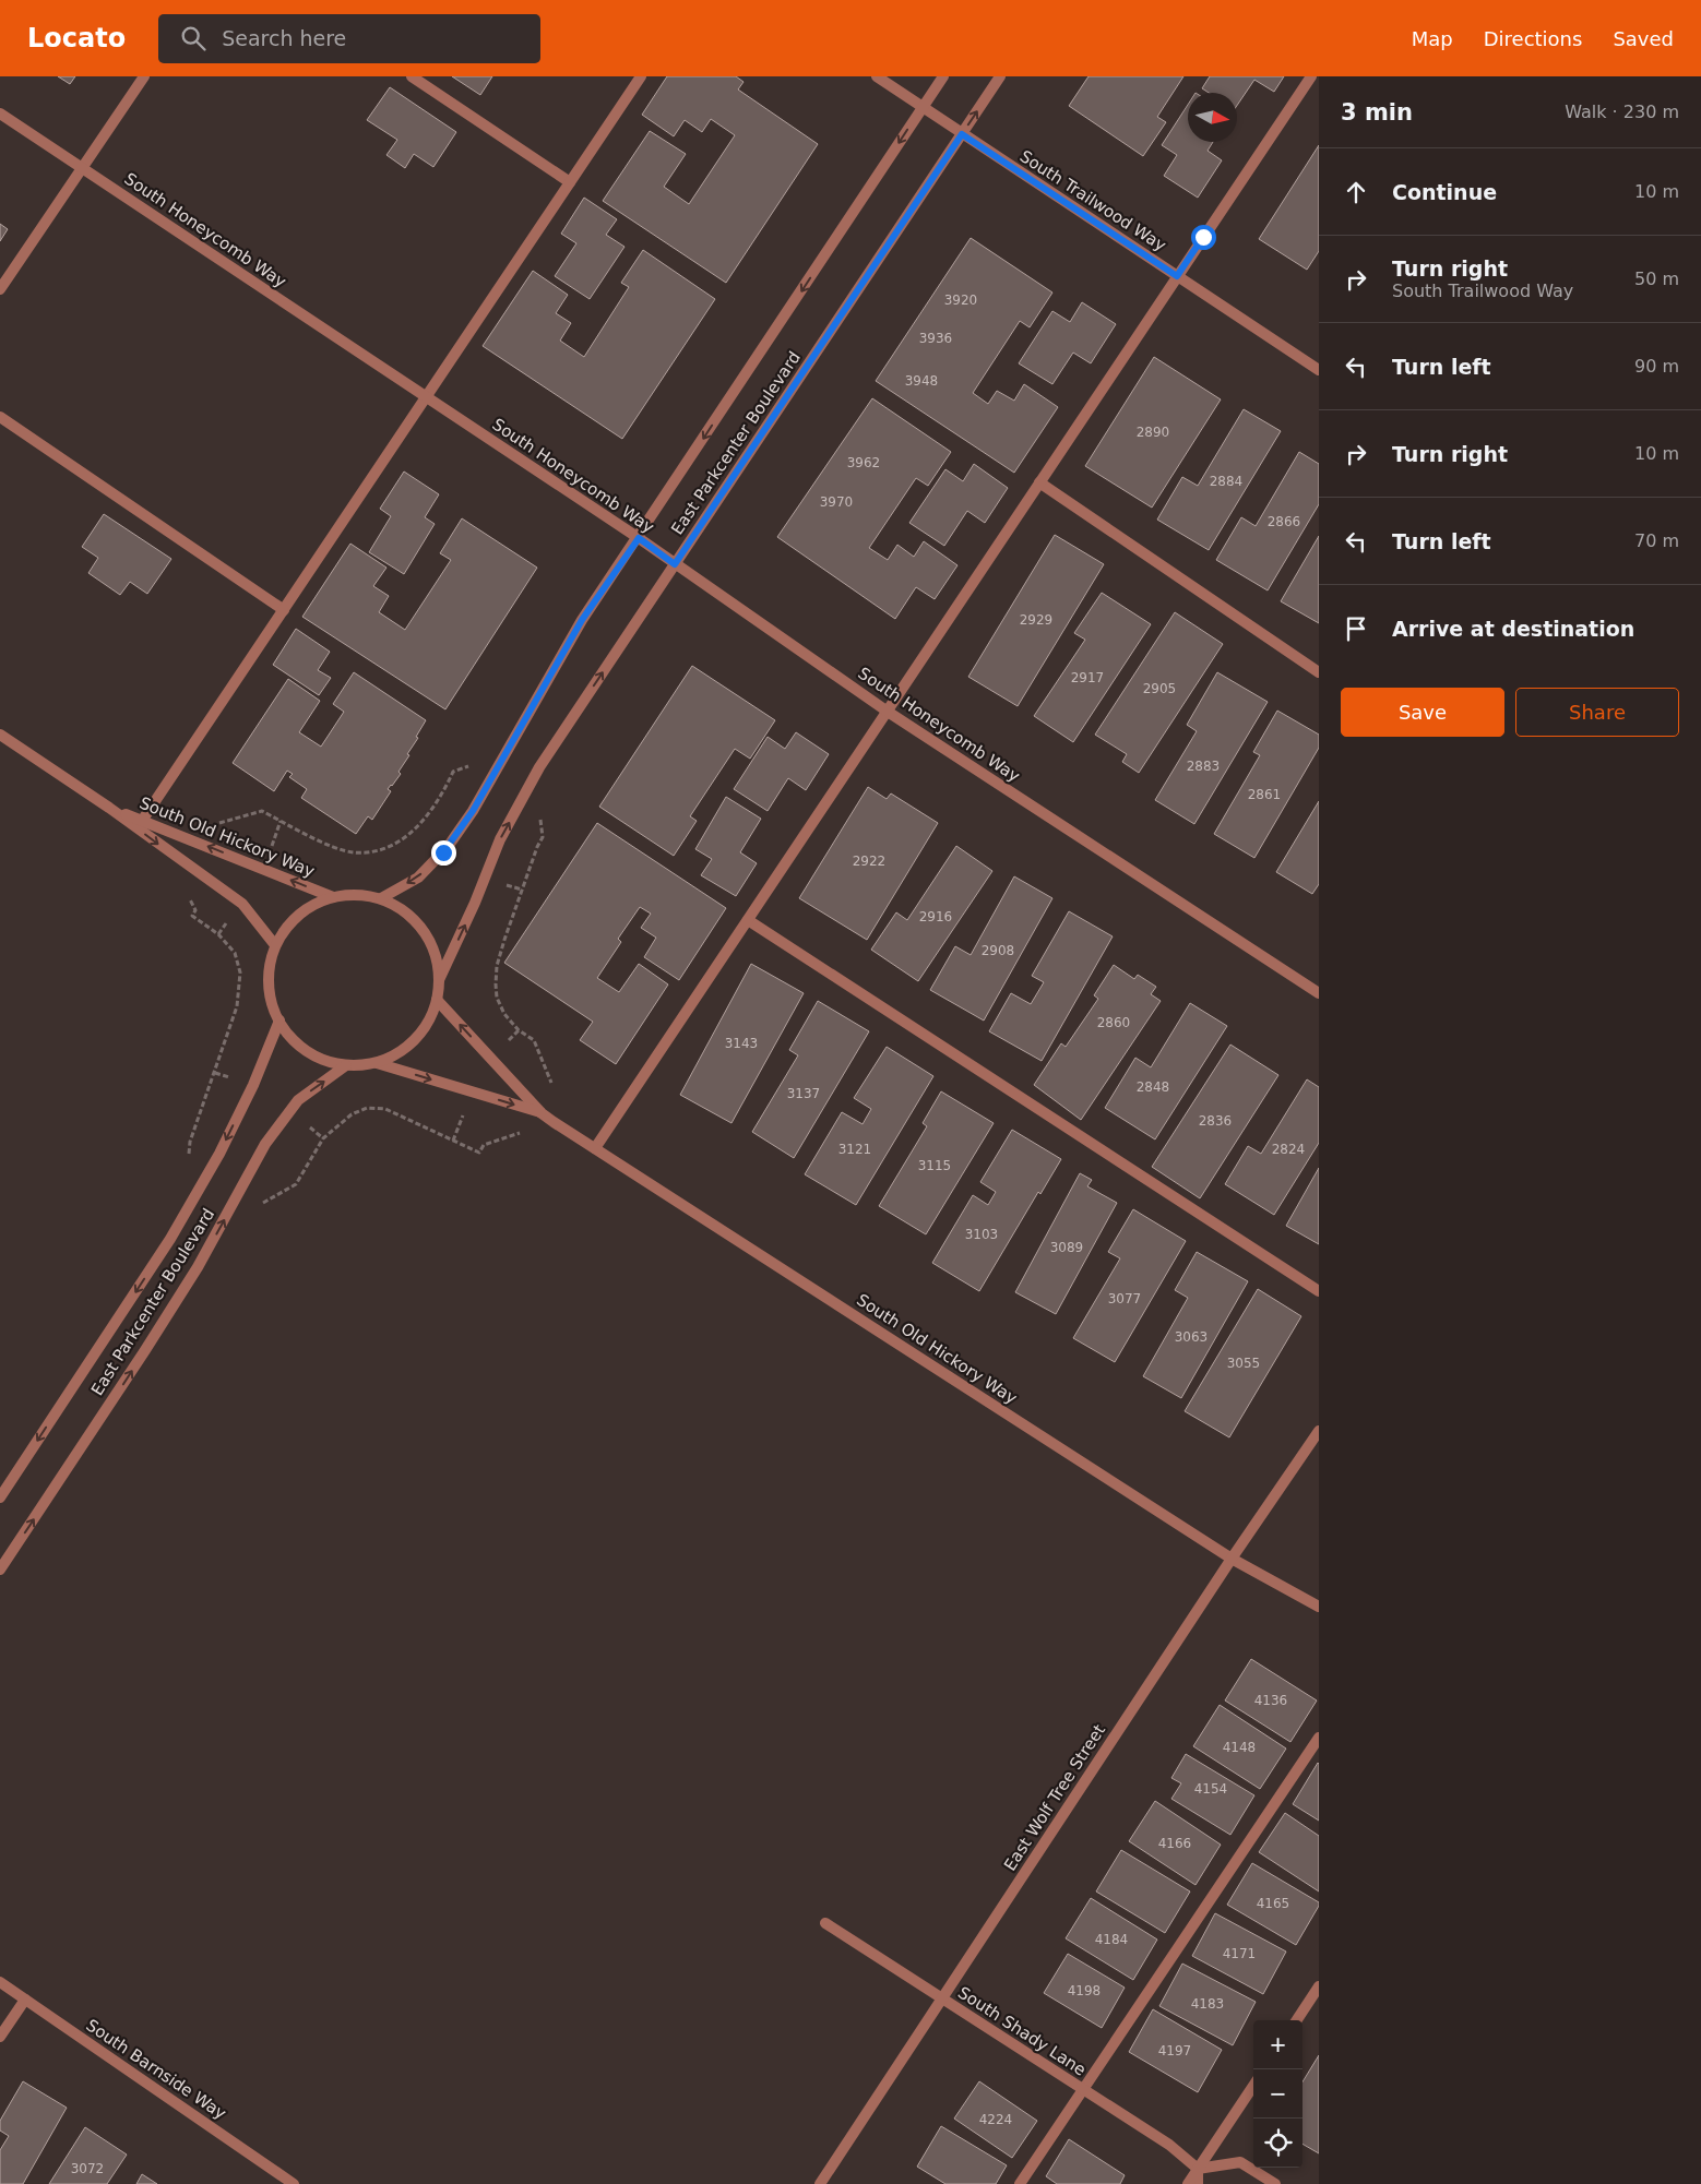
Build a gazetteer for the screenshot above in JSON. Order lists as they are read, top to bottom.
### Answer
{
  "streets": {
    "street": [
      "South Trailwood Way",
      "South Honeycomb Way",
      "East Parkcenter Boulevard",
      "South Old Hickory Way",
      "East Wolf Tree Street",
      "South Shady Lane",
      "South Barnside Way"
    ]
  },
  "crossings": [
    ["South Trailwood Way", "East Parkcenter Boulevard"],
    ["South Honeycomb Way", "East Parkcenter Boulevard"],
    ["East Parkcenter Boulevard", "South Old Hickory Way"],
    ["South Old Hickory Way", "East Wolf Tree Street"],
    ["East Wolf Tree Street", "South Shady Lane"]
  ],
  "house_numbers": [
    "3920",
    "3936",
    "3948",
    "2890",
    "3962",
    "2884",
    "3970",
    "2866",
    "2929",
    "2917",
    "2905",
    "2883",
    "2861",
    "2922",
    "2916",
    "2908",
    "2860",
    "3143",
    "2848",
    "3137",
    "2836",
    "3121",
    "2824",
    "3115",
    "3103",
    "3089",
    "3077",
    "3063",
    "3055",
    "4136",
    "4148",
    "4154",
    "4166",
    "4165",
    "4184",
    "4171",
    "4198",
    "4183",
    "4197",
    "4224",
    "3072"
  ],
  "north": "right",
  "page": {
    "header": "Locato",
    "search": "Search here",
    "nav": ["Map", "Directions", "Saved"],
    "heading": ["3 min", "Walk · 230 m"],
    "list": [
      ["Continue", "10 m"],
      ["Turn right", "South Trailwood Way", "50 m"],
      ["Turn left", "90 m"],
      ["Turn right", "10 m"],
      ["Turn left", "70 m"],
      "Arrive at destination"
    ],
    "buttons": ["Save", "Share"],
    "map_buttons": ["+", "−"]
  }
}
